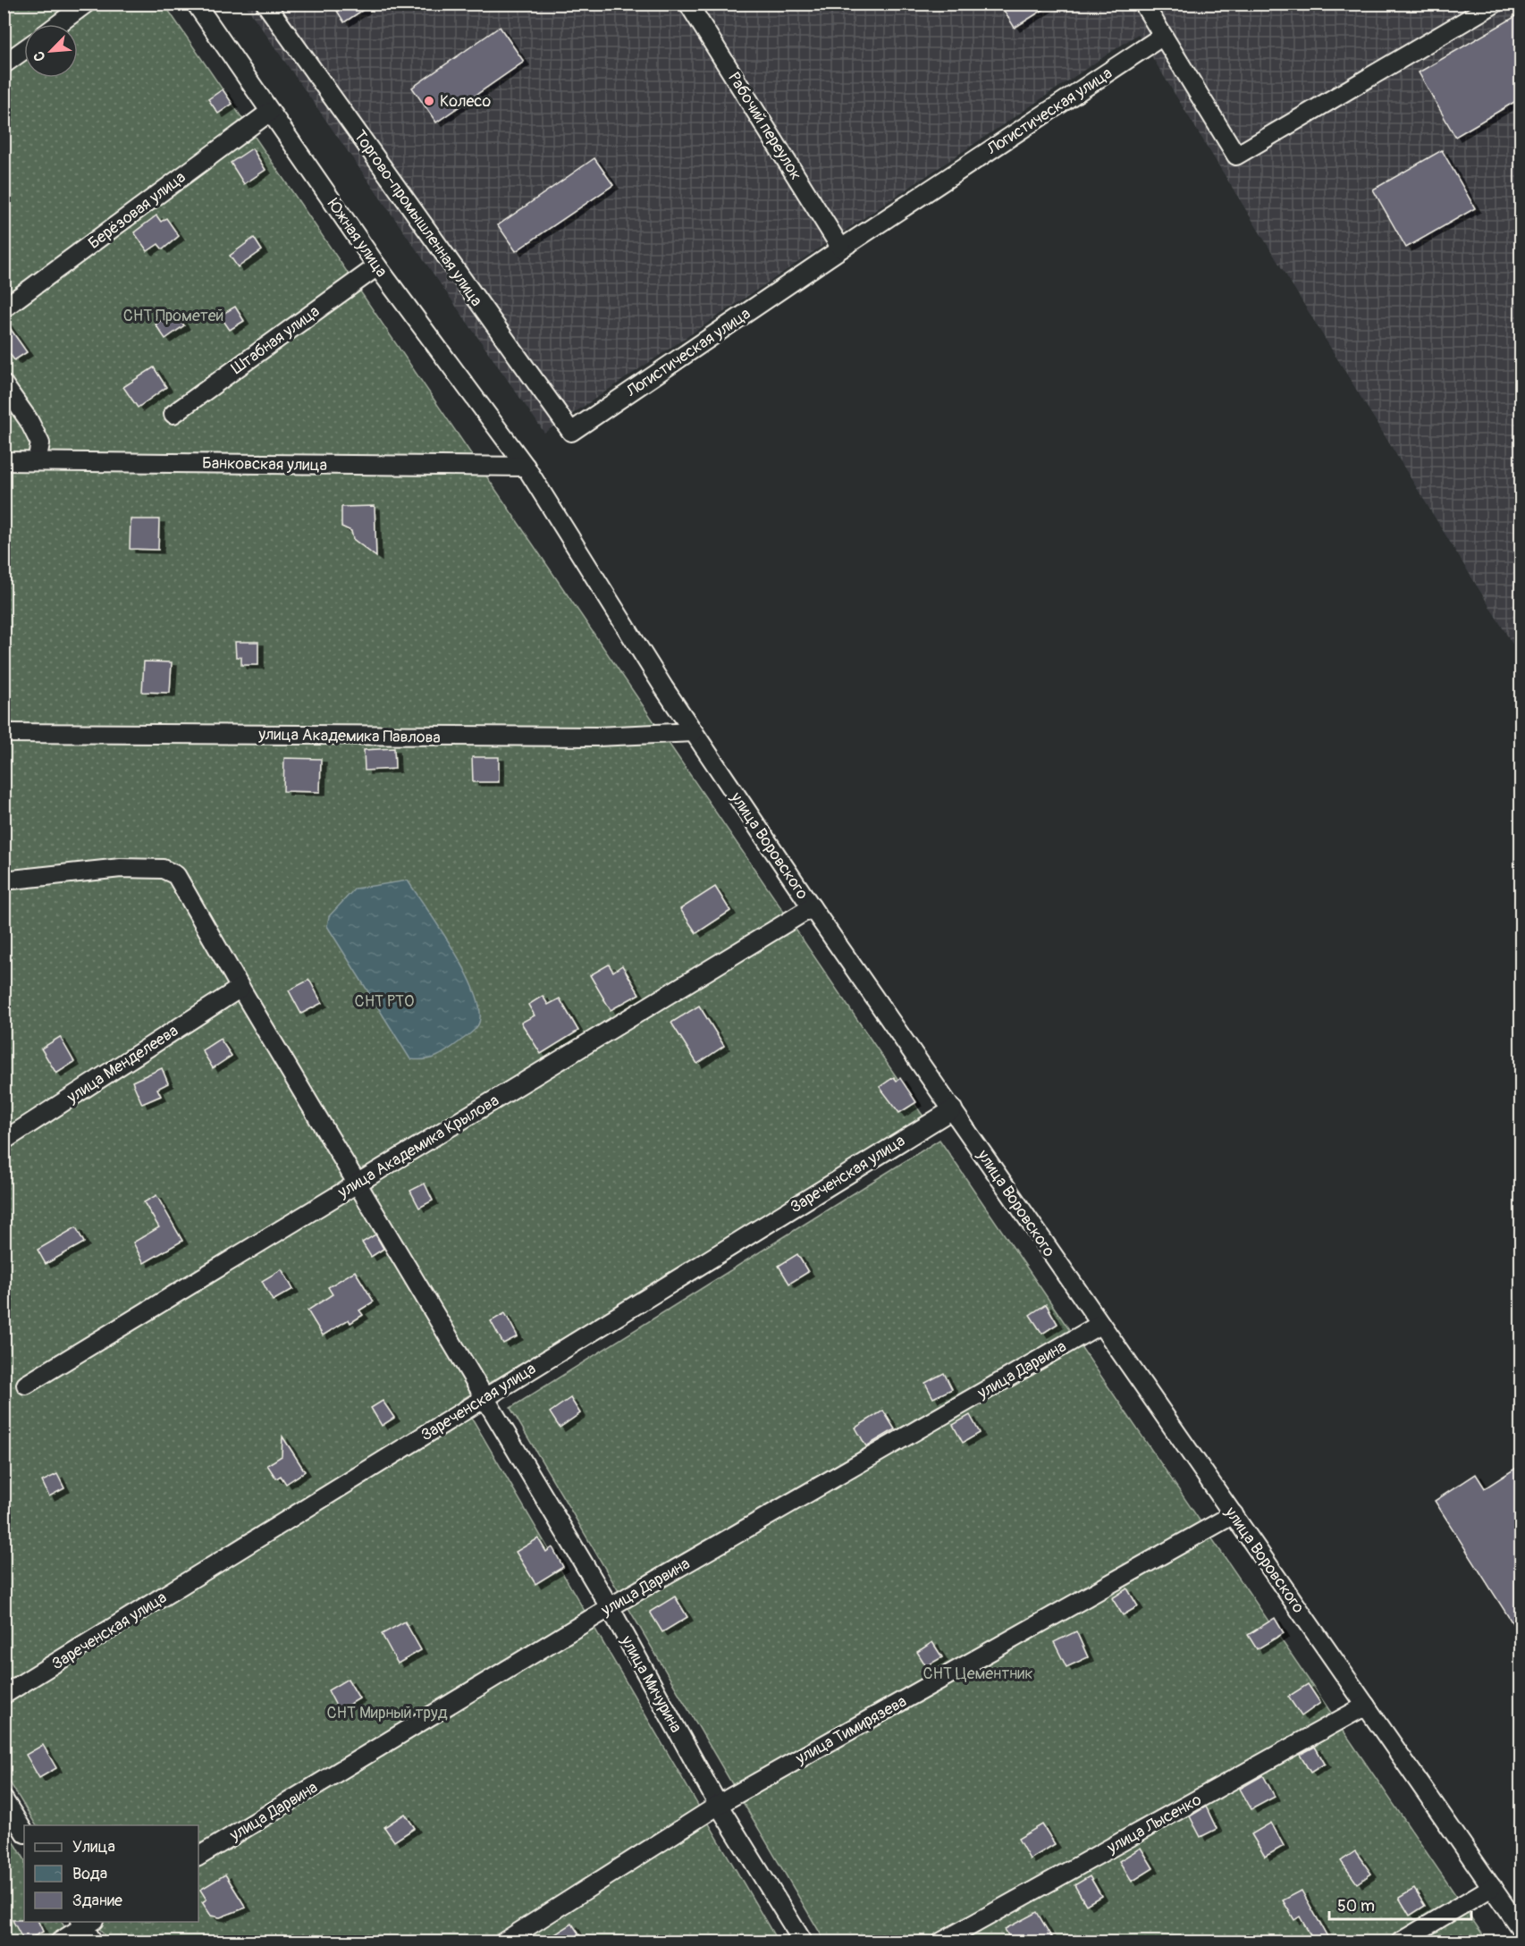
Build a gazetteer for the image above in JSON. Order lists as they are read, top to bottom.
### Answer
{
  "streets": {
    "street": [
      "Логистическая улица",
      "Рабочий переулок",
      "Берёзовая улица",
      "Торгово-промышленная улица",
      "Южная улица",
      "Штабная улица",
      "Банковская улица",
      "улица Академика Павлова",
      "улица Воровского",
      "улица Менделеева",
      "улица Академика Крылова",
      "Зареченская улица",
      "улица Дарвина",
      "улица Мичурина",
      "улица Тимирязева",
      "улица Лысенко"
    ]
  },
  "crossings": [
    ["Логистическая улица", "Рабочий переулок"],
    ["Логистическая улица", "Торгово-промышленная улица"],
    ["Берёзовая улица", "Южная улица"],
    ["Южная улица", "Штабная улица"],
    ["Южная улица", "Банковская улица"],
    ["Южная улица", "улица Воровского"],
    ["Банковская улица", "улица Воровского"],
    ["улица Академика Павлова", "улица Воровского"],
    ["улица Воровского", "улица Академика Крылова"],
    ["улица Воровского", "Зареченская улица"],
    ["улица Воровского", "улица Дарвина"],
    ["улица Воровского", "улица Тимирязева"],
    ["улица Воровского", "улица Лысенко"],
    ["улица Менделеева", "улица Мичурина"],
    ["улица Академика Крылова", "улица Мичурина"],
    ["Зареченская улица", "улица Мичурина"],
    ["улица Дарвина", "улица Мичурина"],
    ["улица Мичурина", "улица Тимирязева"]
  ],
  "parks": [
    "СНТ Прометей",
    "СНТ РТО",
    "СНТ Цементник",
    "СНТ Мирный труд"
  ],
  "places": ["Колесо"],
  "legend": ["Улица", "Вода", "Здание"],
  "scale_bar": "50 m",
  "north": "bottom left"
}
